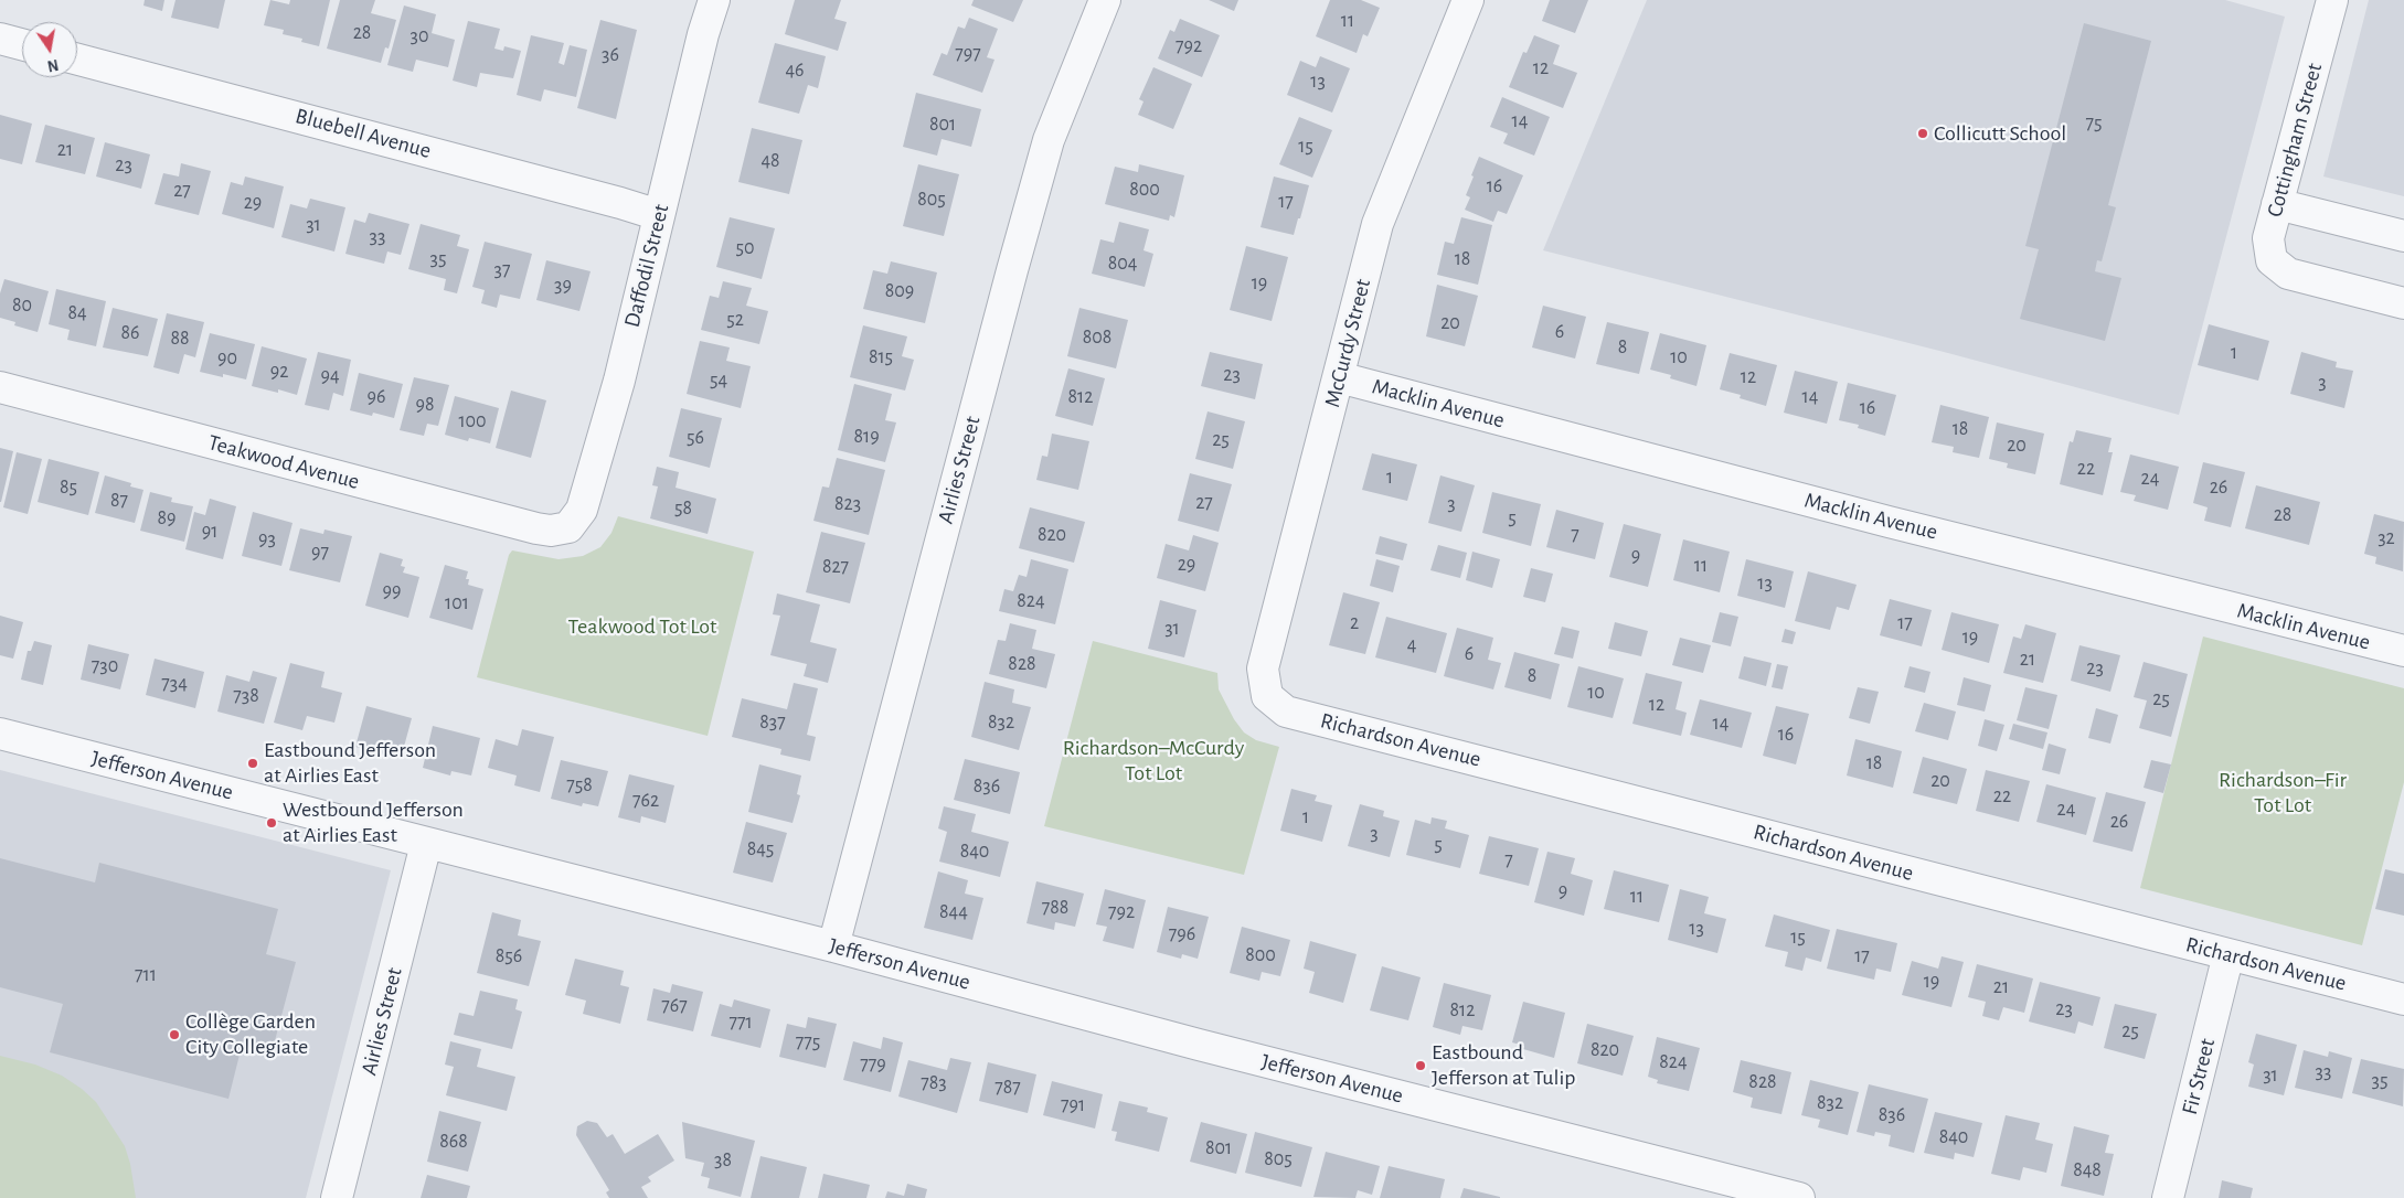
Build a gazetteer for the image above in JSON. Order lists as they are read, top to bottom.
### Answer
{
  "streets": {
    "street": [
      "Bluebell Avenue",
      "Cottingham Street",
      "Daffodil Street",
      "McCurdy Street",
      "Macklin Avenue",
      "Teakwood Avenue",
      "Airlies Street",
      "Richardson Avenue",
      "Jefferson Avenue",
      "Fir Street"
    ]
  },
  "crossings": [
    ["Bluebell Avenue", "Daffodil Street"],
    ["Daffodil Street", "Teakwood Avenue"],
    ["McCurdy Street", "Macklin Avenue"],
    ["McCurdy Street", "Richardson Avenue"],
    ["Airlies Street", "Jefferson Avenue"],
    ["Richardson Avenue", "Fir Street"]
  ],
  "parks": ["Teakwood Tot Lot", "Richardson–McCurdy Tot Lot", "Richardson–Fir Tot Lot"],
  "places": [
    "Collicutt School",
    "Eastbound Jefferson at Airlies East",
    "Westbound Jefferson at Airlies East",
    "Collège Garden City Collegiate",
    "Eastbound Jefferson at Tulip"
  ],
  "house_numbers": [
    "11",
    "28",
    "30",
    "792",
    "797",
    "36",
    "12",
    "46",
    "13",
    "14",
    "75",
    "801",
    "15",
    "21",
    "48",
    "23",
    "16",
    "800",
    "27",
    "805",
    "17",
    "29",
    "31",
    "33",
    "50",
    "35",
    "18",
    "804",
    "37",
    "19",
    "39",
    "809",
    "80",
    "84",
    "52",
    "20",
    "6",
    "86",
    "808",
    "88",
    "8",
    "1",
    "815",
    "10",
    "90",
    "92",
    "23",
    "94",
    "12",
    "54",
    "3",
    "96",
    "812",
    "14",
    "98",
    "16",
    "100",
    "18",
    "819",
    "56",
    "25",
    "20",
    "22",
    "1",
    "24",
    "85",
    "26",
    "87",
    "27",
    "823",
    "3",
    "58",
    "28",
    "89",
    "5",
    "91",
    "820",
    "7",
    "32",
    "93",
    "97",
    "9",
    "29",
    "11",
    "827",
    "13",
    "99",
    "824",
    "101",
    "2",
    "17",
    "31",
    "19",
    "4",
    "6",
    "21",
    "828",
    "730",
    "23",
    "8",
    "734",
    "10",
    "738",
    "25",
    "12",
    "837",
    "832",
    "14",
    "16",
    "18",
    "20",
    "758",
    "836",
    "22",
    "762",
    "24",
    "1",
    "26",
    "3",
    "5",
    "845",
    "840",
    "7",
    "9",
    "11",
    "788",
    "844",
    "792",
    "13",
    "796",
    "15",
    "800",
    "856",
    "17",
    "711",
    "19",
    "21",
    "767",
    "23",
    "812",
    "771",
    "25",
    "775",
    "820",
    "824",
    "779",
    "33",
    "31",
    "35",
    "828",
    "783",
    "787",
    "832",
    "791",
    "836",
    "840",
    "868",
    "801",
    "805",
    "38",
    "848"
  ],
  "north": "bottom"
}
